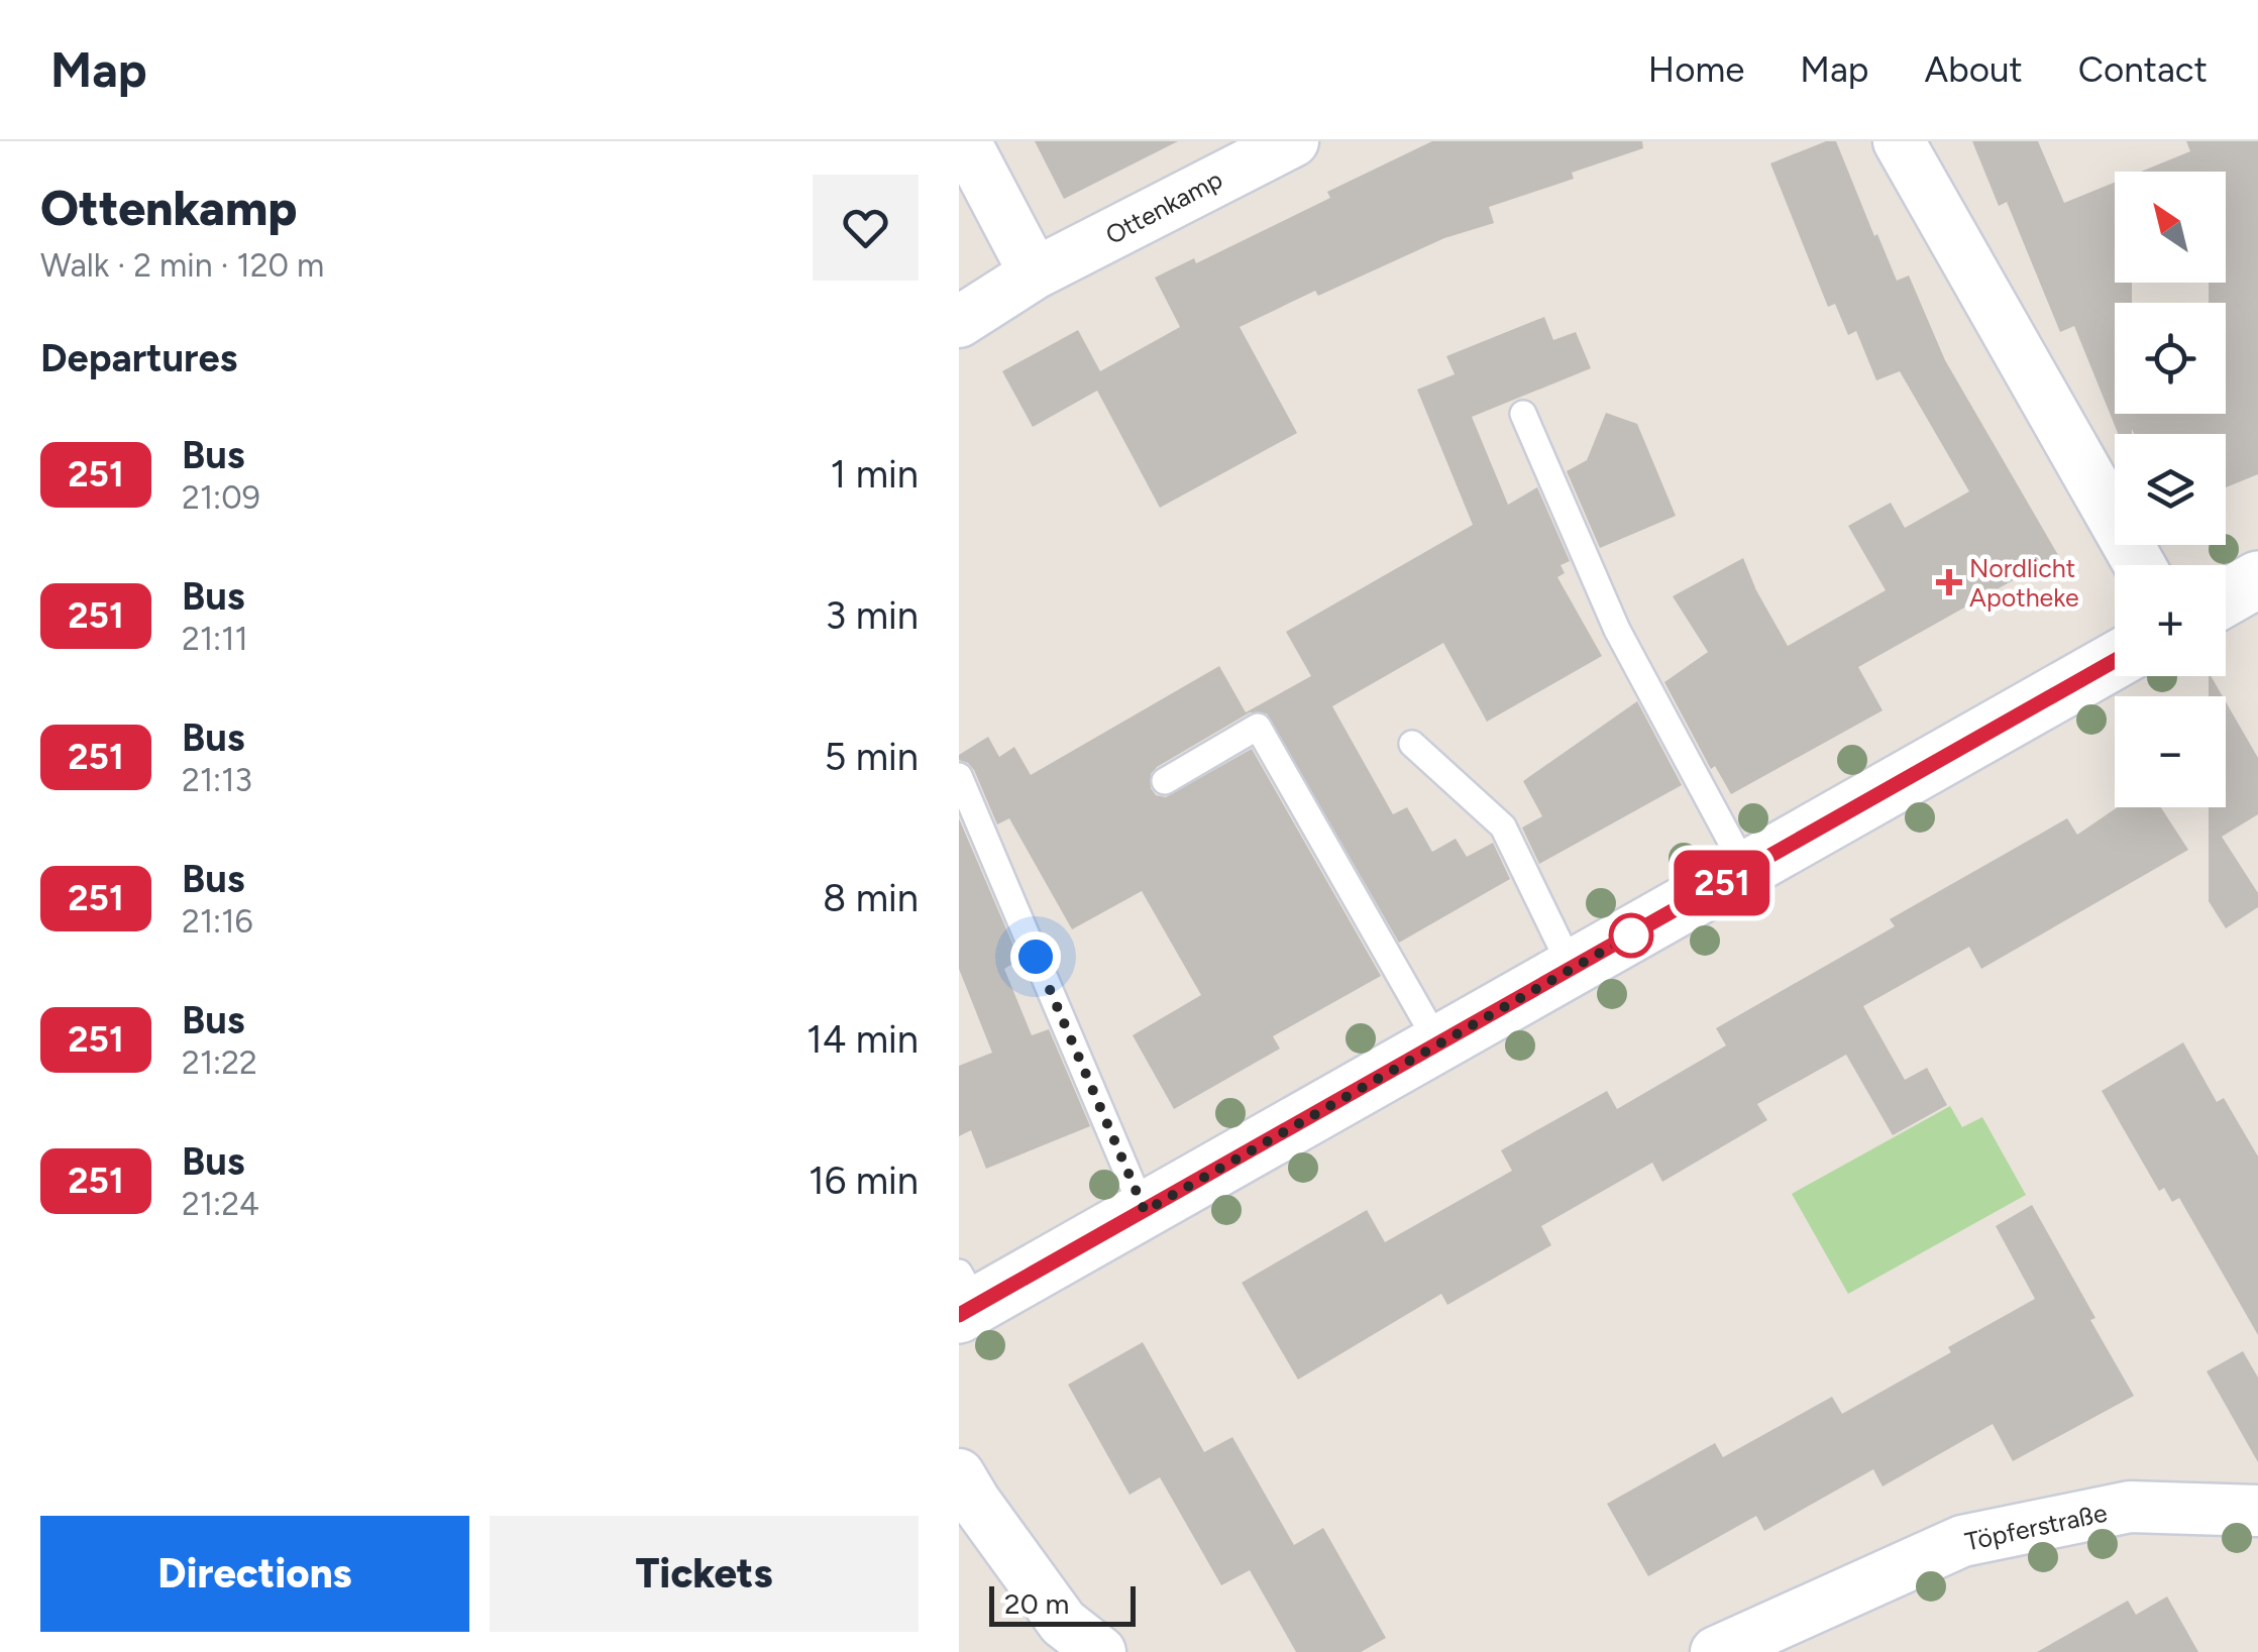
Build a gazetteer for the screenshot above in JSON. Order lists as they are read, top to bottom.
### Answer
{
  "streets": {
    "street": ["Ottenkamp", "Töpferstraße"]
  },
  "places": {
    "health": ["Nordlicht Apotheke"]
  },
  "lines": ["bus line 251"],
  "scale_bar": "20 m",
  "north": "top left",
  "page": {
    "header": "Map",
    "nav": [
      "Home",
      "Map",
      "About",
      "Contact"
    ],
    "heading": [
      ["Ottenkamp", "Walk · 2 min · 120 m"],
      "Departures"
    ],
    "on_map": "251",
    "map_buttons": ["+", "−"],
    "list": [
      {
        "mark": "251",
        "name": "Bus",
        "note": "21:09",
        "value": "1 min"
      },
      {
        "mark": "251",
        "name": "Bus",
        "note": "21:11",
        "value": "3 min"
      },
      {
        "mark": "251",
        "name": "Bus",
        "note": "21:13",
        "value": "5 min"
      },
      {
        "mark": "251",
        "name": "Bus",
        "note": "21:16",
        "value": "8 min"
      },
      {
        "mark": "251",
        "name": "Bus",
        "note": "21:22",
        "value": "14 min"
      },
      {
        "mark": "251",
        "name": "Bus",
        "note": "21:24",
        "value": "16 min"
      }
    ],
    "buttons": ["Directions", "Tickets"],
    "scale": "20 m"
  }
}
